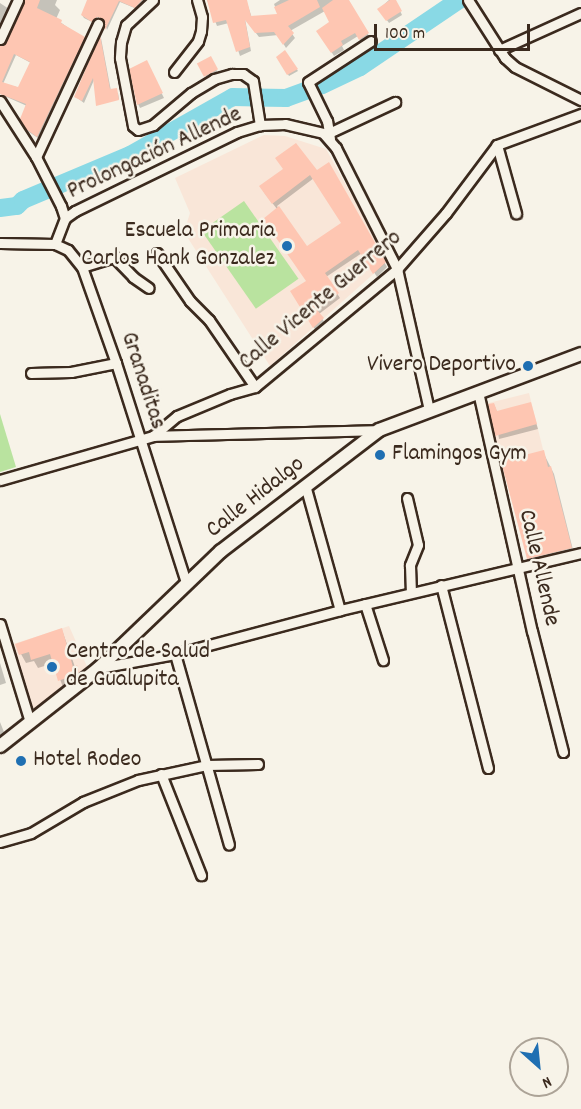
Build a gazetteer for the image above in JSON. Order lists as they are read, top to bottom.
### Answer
{
  "streets": {
    "main road": ["Calle Hidalgo"],
    "street": [
      "Prolongación Allende",
      "Calle Vicente Guerrero",
      "Granaditas",
      "Calle Allende"
    ]
  },
  "crossings": [
    ["Granaditas", "Calle Hidalgo"],
    ["Calle Hidalgo", "Calle Allende"]
  ],
  "places": [
    "Escuela Primaria Carlos Hank Gonzalez",
    "Vivero Deportivo",
    "Flamingos Gym",
    "Centro de Salud de Gualupita",
    "Hotel Rodeo"
  ],
  "scale_bar": "100 m",
  "north": "bottom right"
}
